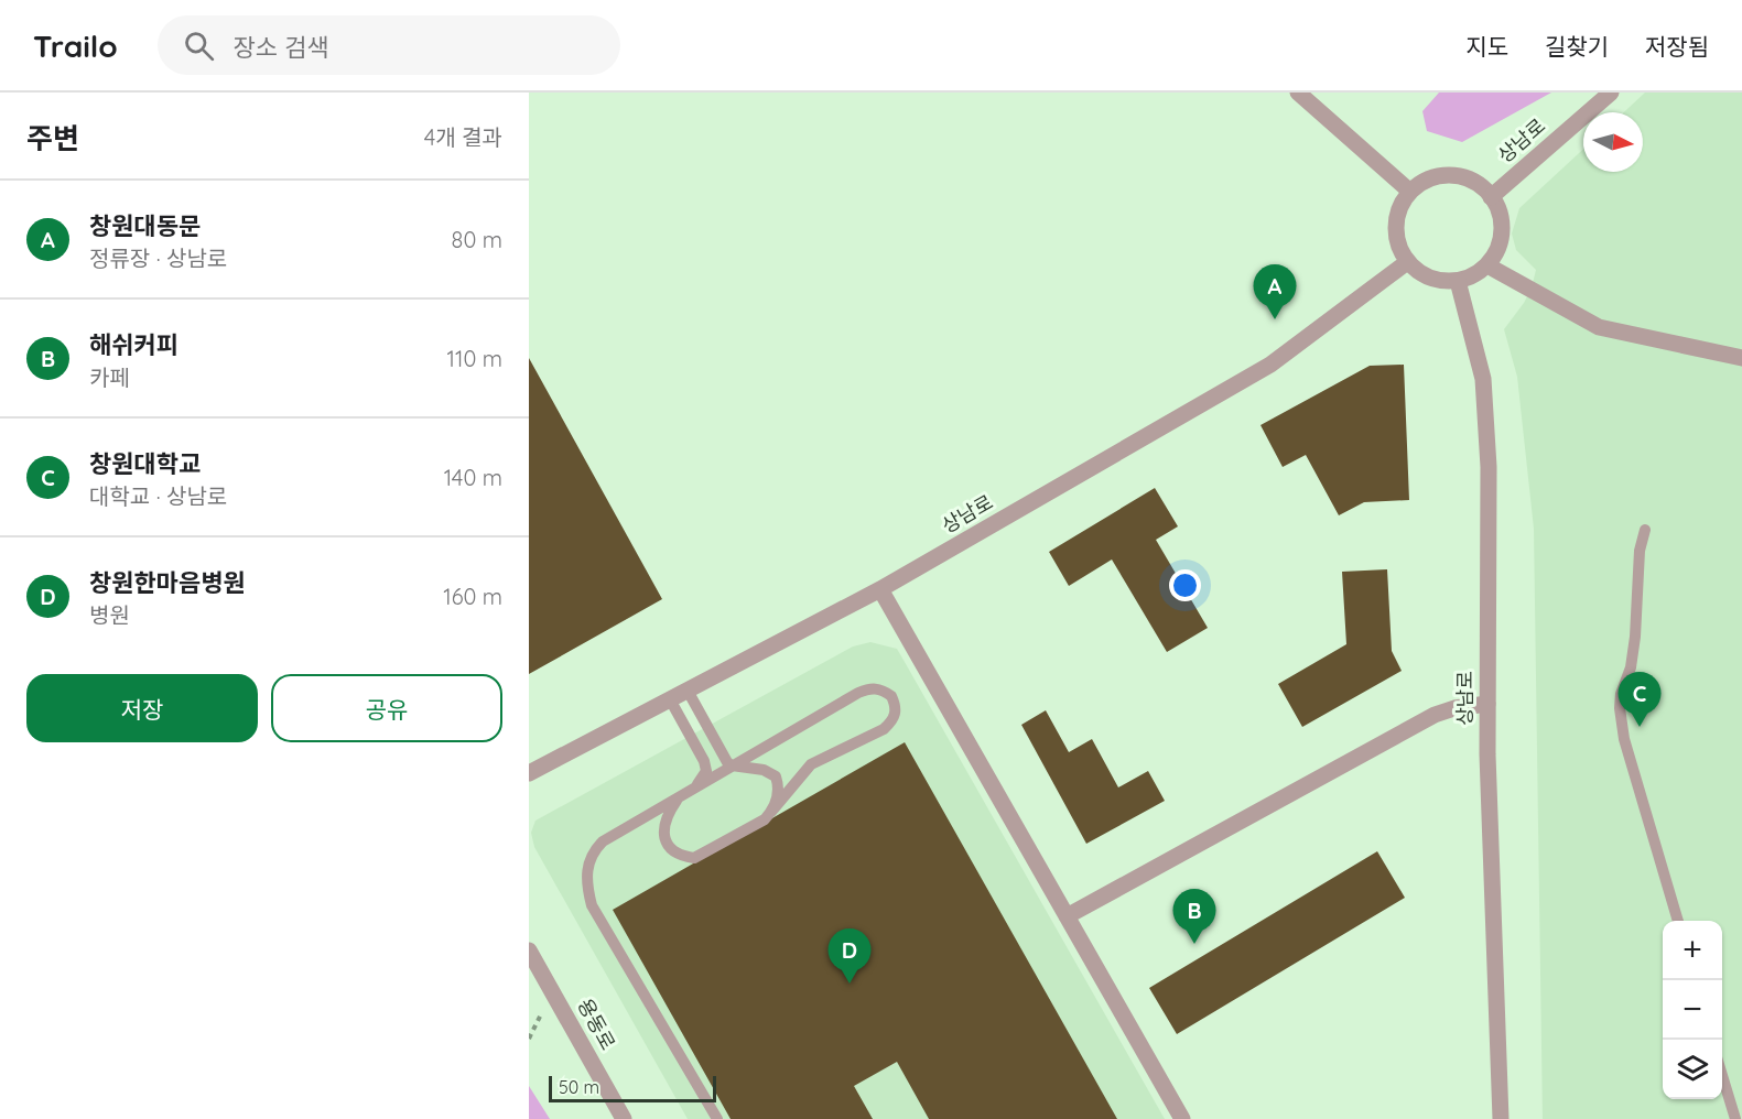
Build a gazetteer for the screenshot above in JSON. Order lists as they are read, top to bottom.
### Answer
{
  "streets": {
    "street": ["상남로", "용동로"]
  },
  "scale_bar": "50 m",
  "north": "right",
  "page": {
    "header": "Trailo",
    "search": "장소 검색",
    "nav": ["지도", "길찾기", "저장됨"],
    "heading": ["주변", "4개 결과"],
    "list": [
      {
        "mark": "A",
        "name": "창원대동문",
        "note": "정류장 · 상남로",
        "value": "80 m"
      },
      {
        "mark": "B",
        "name": "해쉬커피",
        "note": "카페",
        "value": "110 m"
      },
      {
        "mark": "C",
        "name": "창원대학교",
        "note": "대학교 · 상남로",
        "value": "140 m"
      },
      {
        "mark": "D",
        "name": "창원한마음병원",
        "note": "병원",
        "value": "160 m"
      }
    ],
    "pins": [
      "A",
      "C",
      "B",
      "D"
    ],
    "buttons": ["저장", "공유"],
    "map_buttons": ["+", "−"],
    "scale": "50 m"
  }
}
